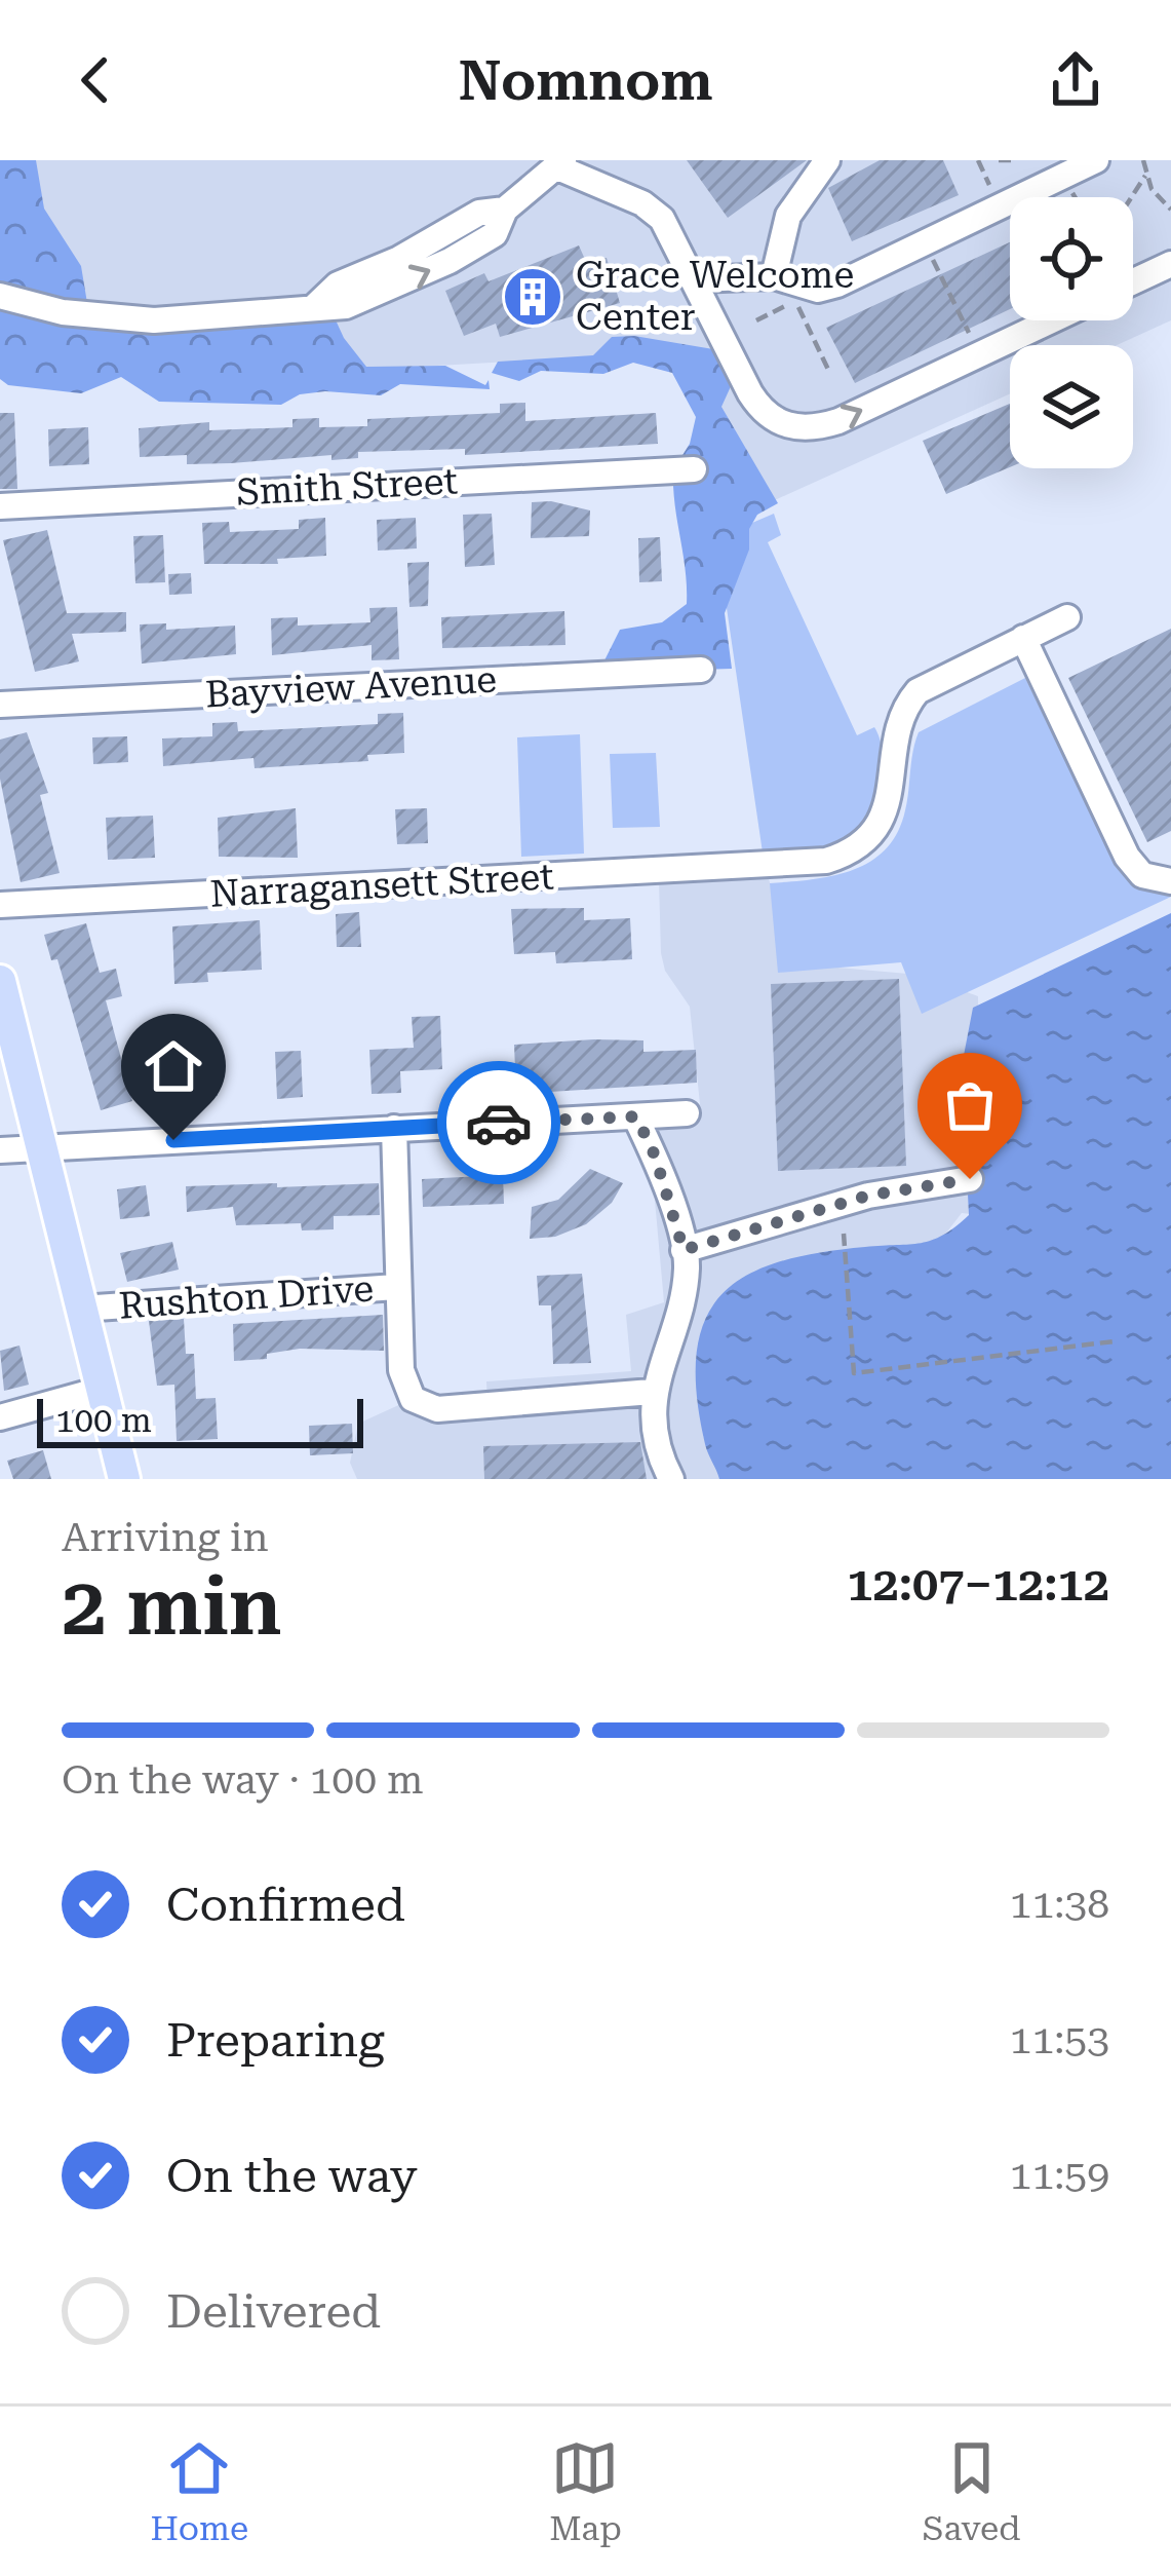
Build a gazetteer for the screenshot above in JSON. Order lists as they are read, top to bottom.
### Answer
{
  "streets": {
    "street": [
      "Smith Street",
      "Bayview Avenue",
      "Narragansett Street",
      "Rushton Drive"
    ]
  },
  "places": {
    "building": ["Grace Welcome Center"]
  },
  "scale_bar": "100 m",
  "page": {
    "header": "Nomnom",
    "scale": "100 m",
    "heading": ["2 min", "Arriving in", "12:07–12:12"],
    "bar": "On the way · 100 m",
    "list": [
      ["Confirmed", "11:38"],
      ["Preparing", "11:53"],
      ["On the way", "11:59"],
      "Delivered"
    ],
    "tabs": ["Home", "Map", "Saved"]
  }
}
